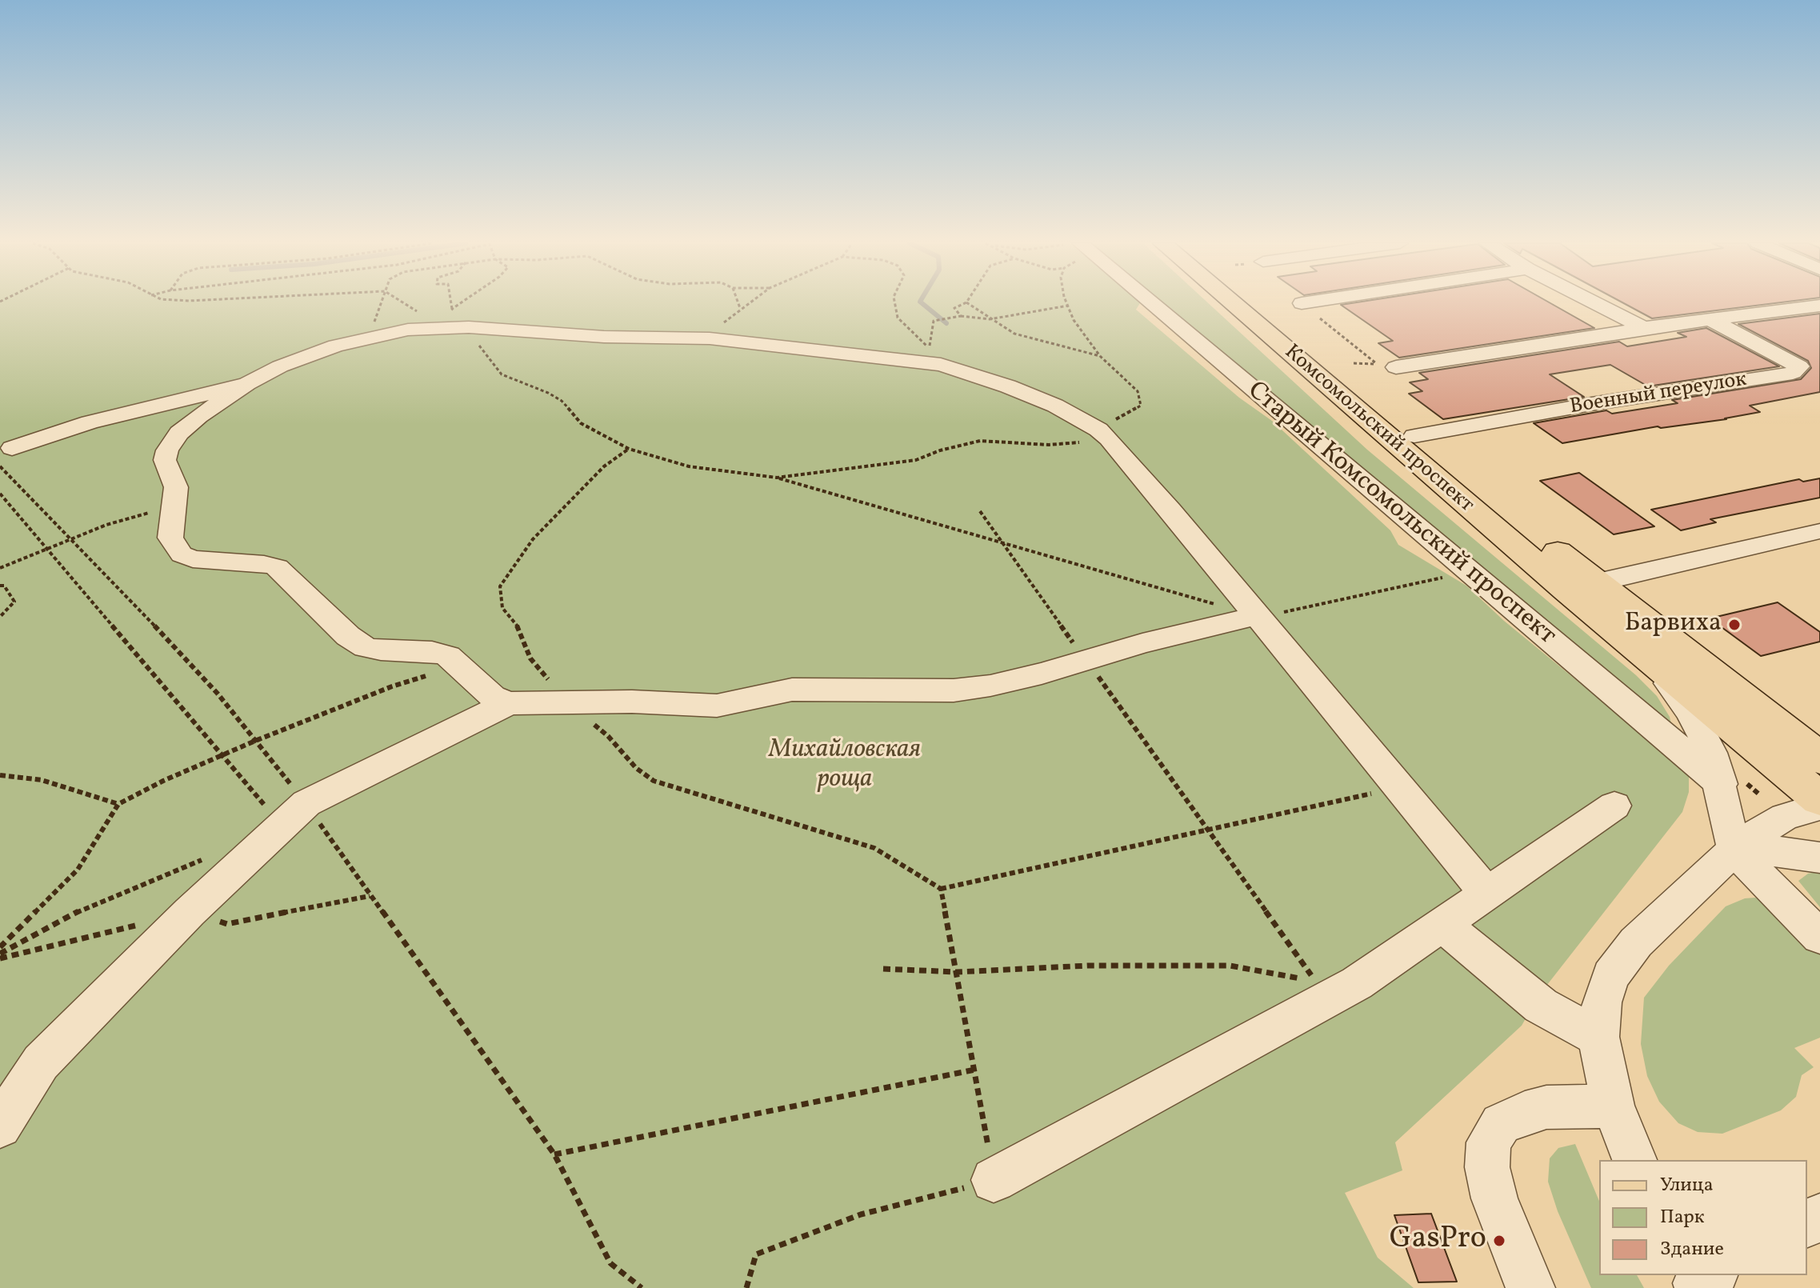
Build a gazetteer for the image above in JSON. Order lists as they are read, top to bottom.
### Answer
{
  "streets": {
    "main road": ["Комсомольский проспект"],
    "street": ["Военный переулок", "Старый Комсомольский проспект"]
  },
  "crossings": [
    ["Военный переулок", "Комсомольский проспект"],
    ["Комсомольский проспект", "Старый Комсомольский проспект"]
  ],
  "parks": ["Михайловская роща"],
  "places": ["Барвиха", "GasPro"],
  "legend": ["Улица", "Парк", "Здание"]
}
